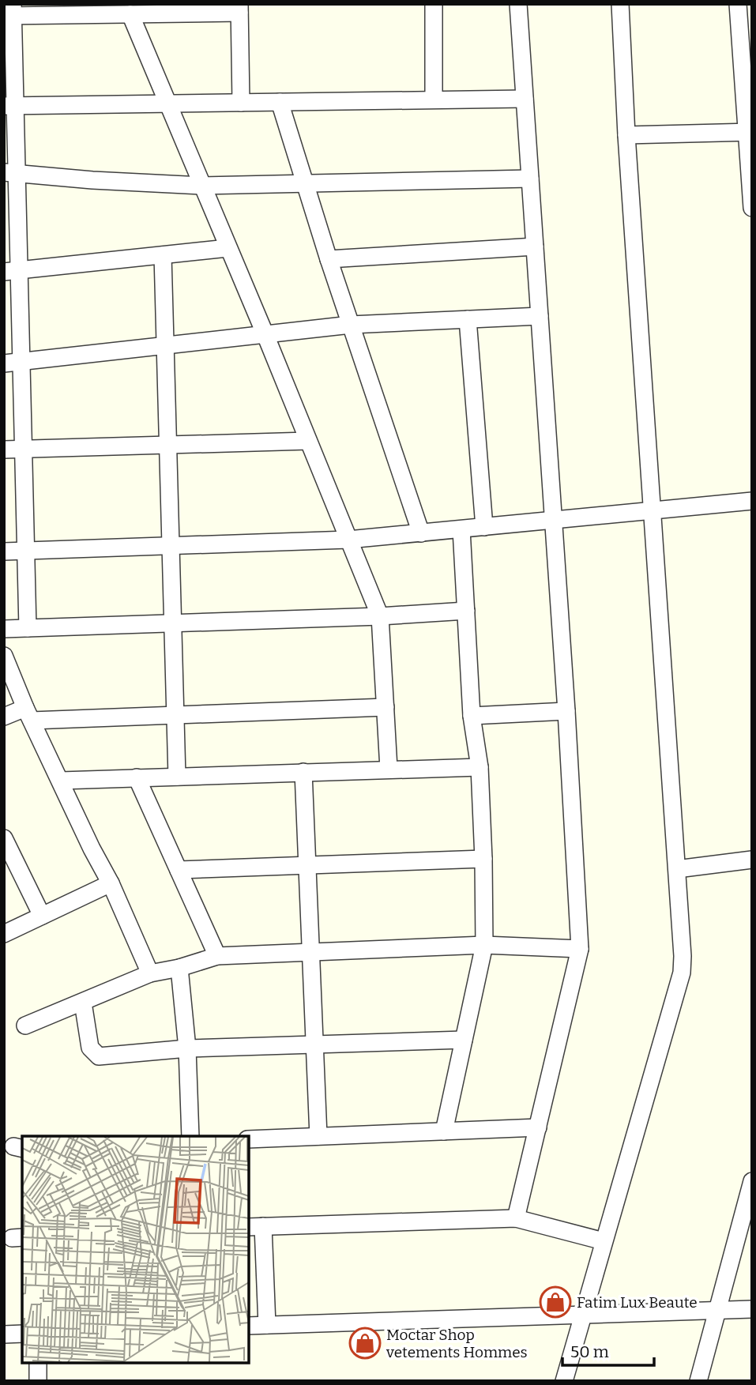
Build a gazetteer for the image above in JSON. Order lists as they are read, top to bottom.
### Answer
{
  "places": {
    "shop": ["Fatim Lux Beaute", "Moctar Shop vetements Hommes"]
  },
  "scale_bar": "50 m"
}
